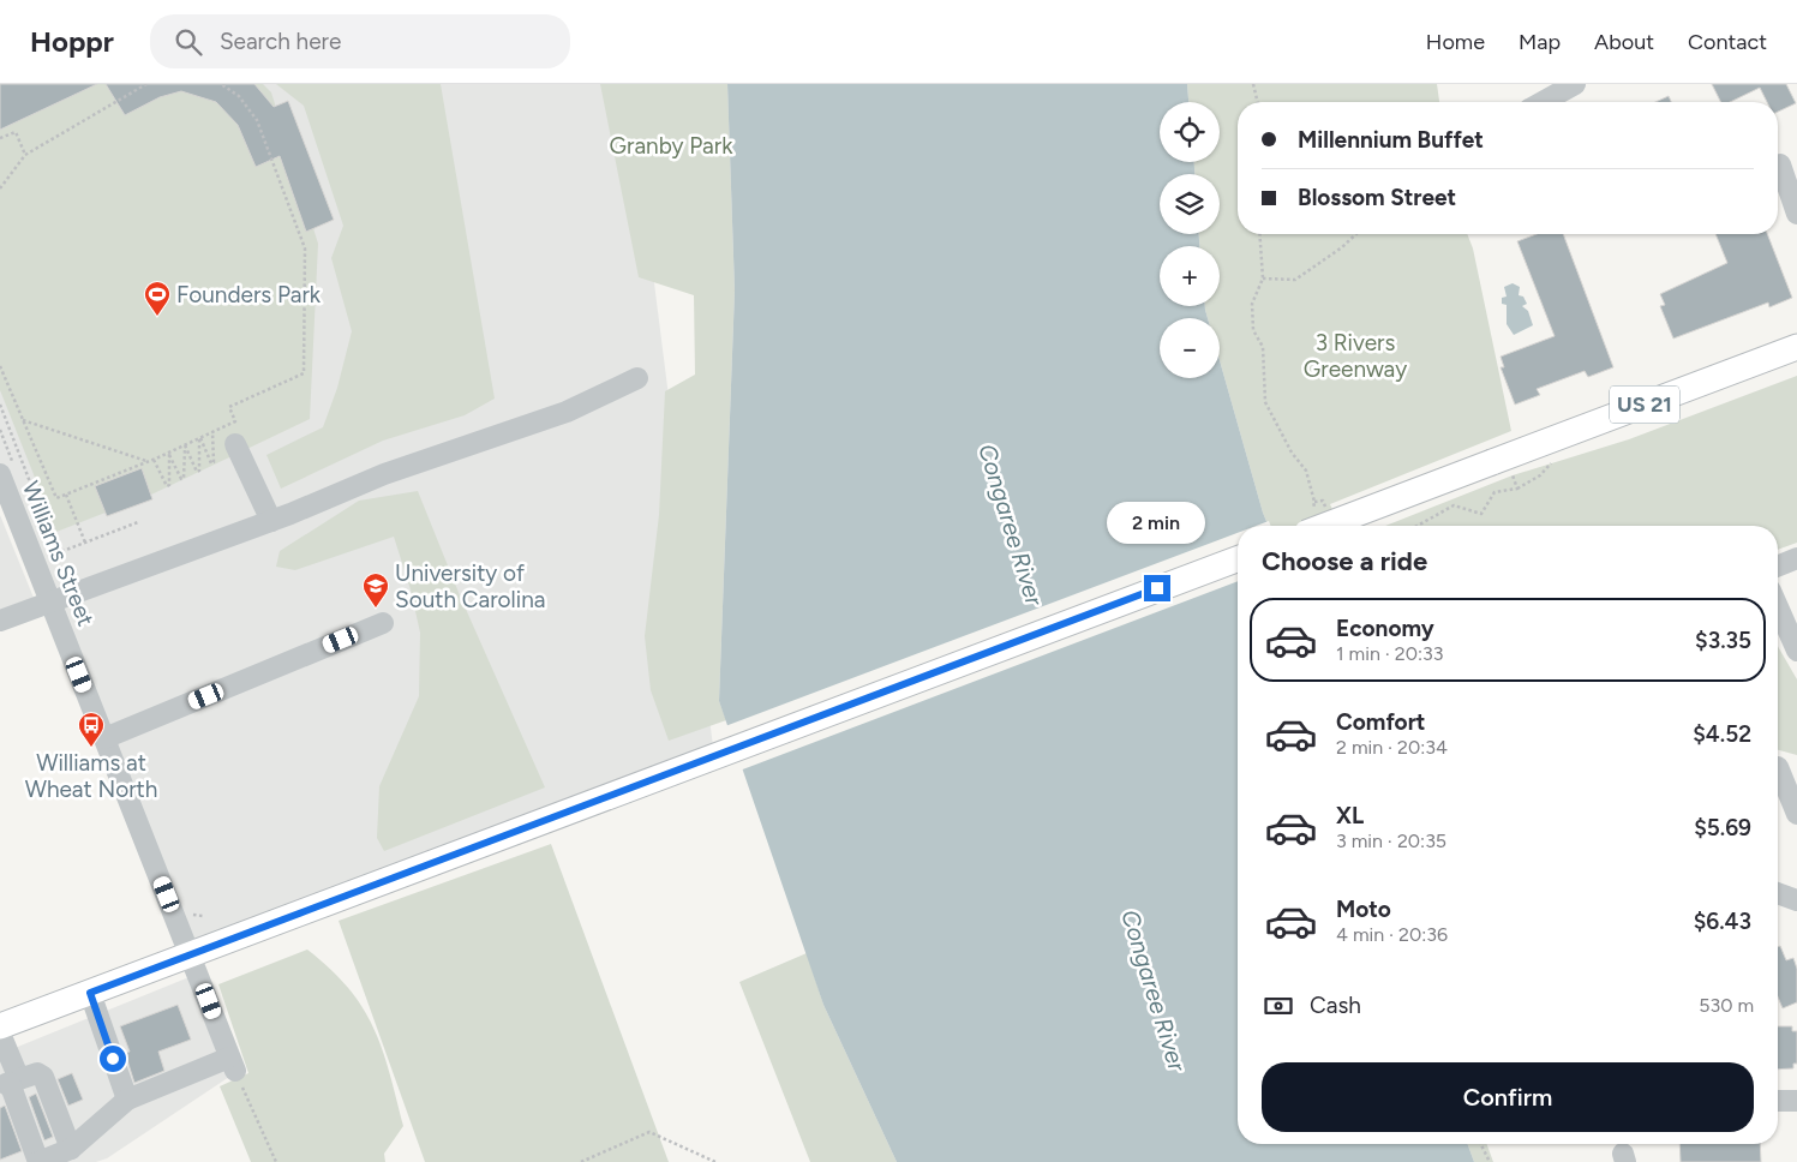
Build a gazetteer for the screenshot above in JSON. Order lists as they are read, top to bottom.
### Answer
{
  "streets": {
    "main road": ["US 21"],
    "street": ["Williams Street"]
  },
  "water": ["Congaree River"],
  "parks": ["Granby Park", "3 Rivers Greenway"],
  "places": {
    "sports": ["Founders Park"],
    "school or university": ["University of South Carolina"],
    "bus stop": ["Williams at Wheat North"]
  },
  "page": {
    "header": "Hoppr",
    "search": "Search here",
    "nav": [
      "Home",
      "Map",
      "About",
      "Contact"
    ],
    "map_buttons": ["+", "−"],
    "banner": ["Millennium Buffet", "Blossom Street"],
    "bubble": "2 min",
    "heading": "Choose a ride",
    "list": [
      {
        "name": "Economy",
        "note": "1 min · 20:33",
        "value": "$3.35"
      },
      {
        "name": "Comfort",
        "note": "2 min · 20:34",
        "value": "$4.52"
      },
      {
        "name": "XL",
        "note": "3 min · 20:35",
        "value": "$5.69"
      },
      {
        "name": "Moto",
        "note": "4 min · 20:36",
        "value": "$6.43"
      }
    ],
    "pay": ["Cash", "530 m"],
    "buttons": "Confirm"
  }
}
